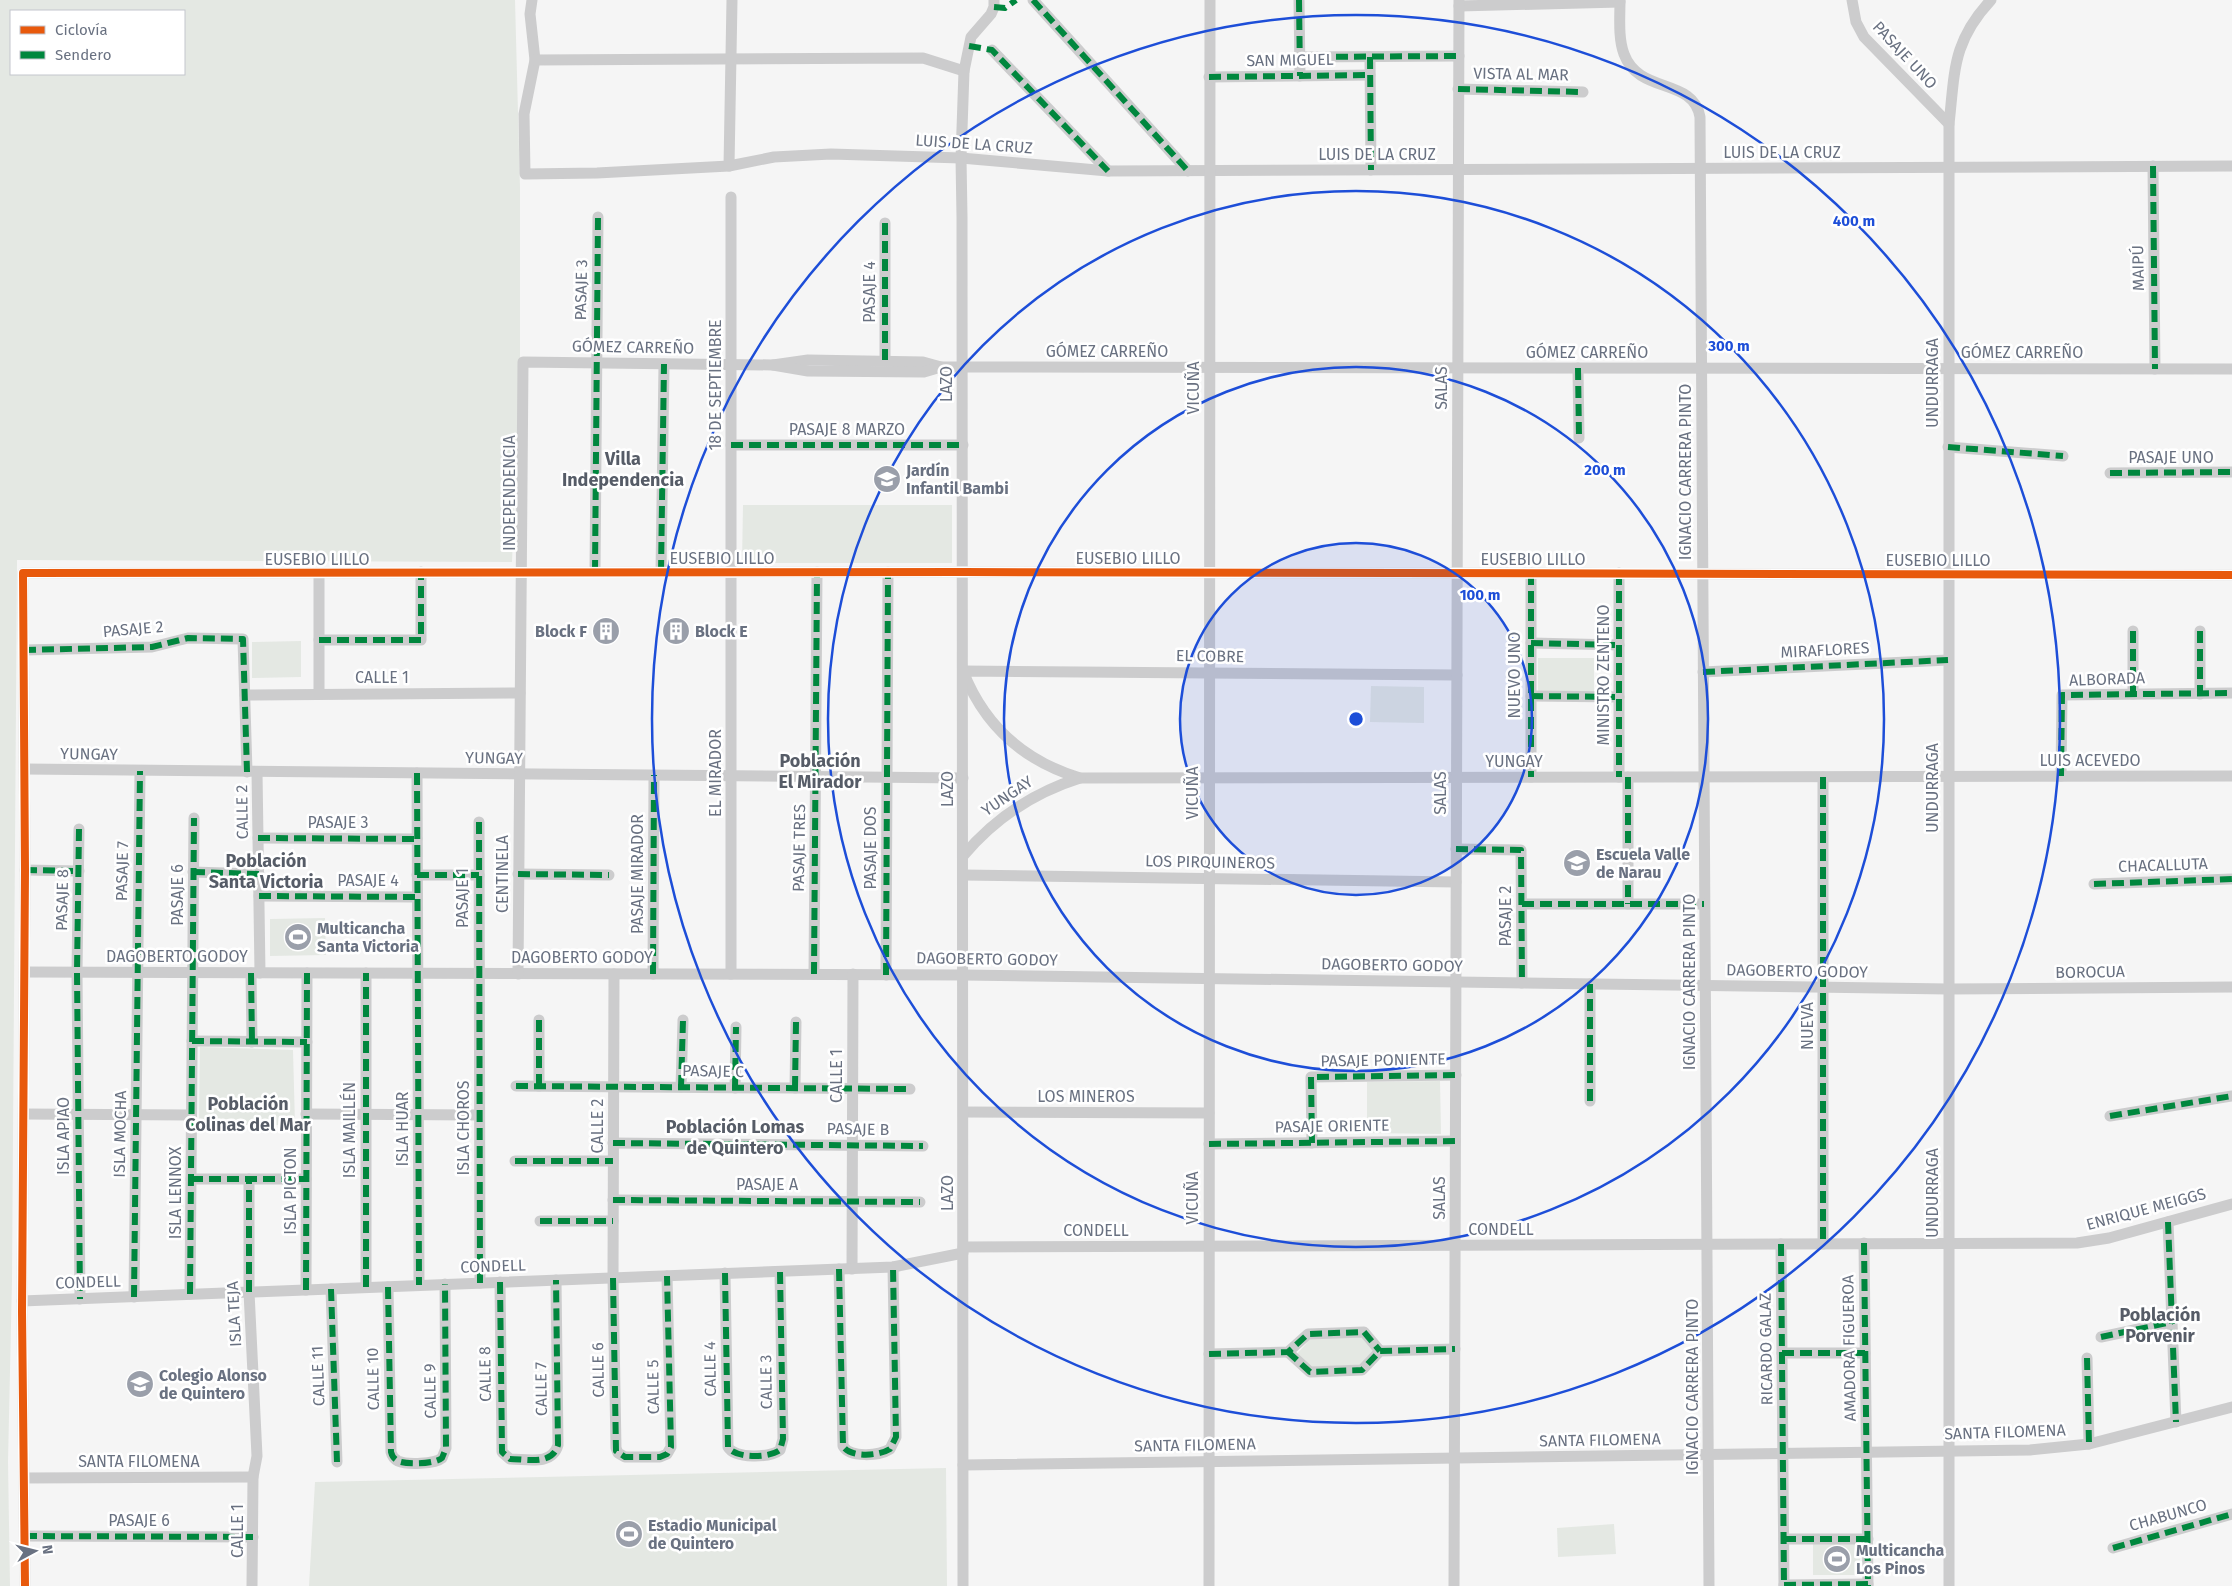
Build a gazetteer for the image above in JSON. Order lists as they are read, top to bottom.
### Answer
{
  "streets": {
    "street": [
      "PASAJE UNO",
      "SAN MIGUEL",
      "VISTA AL MAR",
      "LUIS DE LA CRUZ",
      "MAIPÚ",
      "PASAJE 3",
      "PASAJE 4",
      "GÓMEZ CARREÑO",
      "UNDURRAGA",
      "LAZO",
      "18 DE SEPTIEMBRE",
      "VICUÑA",
      "SALAS",
      "PASAJE 8 MARZO",
      "IGNACIO CARRERA PINTO",
      "INDEPENDENCIA",
      "EUSEBIO LILLO",
      "PASAJE 2",
      "MIRAFLORES",
      "EL COBRE",
      "NUEVO UNO",
      "MINISTRO ZENTENO",
      "CALLE 1",
      "ALBORADA",
      "YUNGAY",
      "LUIS ACEVEDO",
      "EL MIRADOR",
      "CALLE 2",
      "PASAJE TRES",
      "PASAJE DOS",
      "LOS PIRQUINEROS",
      "CHACALLUTA",
      "PASAJE 7",
      "CENTINELA",
      "PASAJE MIRADOR",
      "PASAJE 6",
      "PASAJE 1",
      "PASAJE 8",
      "DAGOBERTO GODOY",
      "BOROCUA",
      "NUEVA",
      "PASAJE PONIENTE",
      "PASAJE C",
      "LOS MINEROS",
      "PASAJE ORIENTE",
      "ISLA CHOROS",
      "ISLA HUAR",
      "PASAJE B",
      "ISLA MAILLÉN",
      "ISLA MOCHA",
      "ISLA APIAO",
      "PASAJE A",
      "ISLA PICTON",
      "ISLA LENNOX",
      "ENRIQUE MEIGGS",
      "CONDELL",
      "ISLA TEJA",
      "AMADORA FIGUEROA",
      "RICARDO GALAZ",
      "CALLE 4",
      "CALLE 6",
      "CALLE 8",
      "CALLE 11",
      "CALLE 10",
      "CALLE 3",
      "CALLE 5",
      "CALLE 7",
      "CALLE 9",
      "SANTA FILOMENA",
      "CHABUNCO"
    ]
  },
  "crossings": [
    ["PASAJE UNO", "UNDURRAGA"],
    ["SAN MIGUEL", "VICUÑA"],
    ["SAN MIGUEL", "SALAS"],
    ["VISTA AL MAR", "SALAS"],
    ["LUIS DE LA CRUZ", "MAIPÚ"],
    ["LUIS DE LA CRUZ", "UNDURRAGA"],
    ["LUIS DE LA CRUZ", "LAZO"],
    ["LUIS DE LA CRUZ", "VICUÑA"],
    ["LUIS DE LA CRUZ", "SALAS"],
    ["LUIS DE LA CRUZ", "IGNACIO CARRERA PINTO"],
    ["MAIPÚ", "GÓMEZ CARREÑO"],
    ["PASAJE 3", "GÓMEZ CARREÑO"],
    ["PASAJE 3", "EUSEBIO LILLO"],
    ["PASAJE 3", "CALLE 2"],
    ["PASAJE 4", "GÓMEZ CARREÑO"],
    ["PASAJE 4", "CALLE 2"],
    ["GÓMEZ CARREÑO", "UNDURRAGA"],
    ["GÓMEZ CARREÑO", "LAZO"],
    ["GÓMEZ CARREÑO", "18 DE SEPTIEMBRE"],
    ["GÓMEZ CARREÑO", "VICUÑA"],
    ["GÓMEZ CARREÑO", "SALAS"],
    ["GÓMEZ CARREÑO", "IGNACIO CARRERA PINTO"],
    ["GÓMEZ CARREÑO", "INDEPENDENCIA"],
    ["UNDURRAGA", "EUSEBIO LILLO"],
    ["UNDURRAGA", "MIRAFLORES"],
    ["UNDURRAGA", "YUNGAY"],
    ["UNDURRAGA", "LUIS ACEVEDO"],
    ["UNDURRAGA", "DAGOBERTO GODOY"],
    ["UNDURRAGA", "BOROCUA"],
    ["UNDURRAGA", "ENRIQUE MEIGGS"],
    ["UNDURRAGA", "CONDELL"],
    ["UNDURRAGA", "SANTA FILOMENA"],
    ["LAZO", "PASAJE 8 MARZO"],
    ["LAZO", "EUSEBIO LILLO"],
    ["LAZO", "EL COBRE"],
    ["LAZO", "YUNGAY"],
    ["LAZO", "LOS PIRQUINEROS"],
    ["LAZO", "DAGOBERTO GODOY"],
    ["LAZO", "LOS MINEROS"],
    ["LAZO", "CONDELL"],
    ["LAZO", "SANTA FILOMENA"],
    ["18 DE SEPTIEMBRE", "PASAJE 8 MARZO"],
    ["18 DE SEPTIEMBRE", "EUSEBIO LILLO"],
    ["18 DE SEPTIEMBRE", "EL MIRADOR"],
    ["VICUÑA", "EUSEBIO LILLO"],
    ["VICUÑA", "EL COBRE"],
    ["VICUÑA", "YUNGAY"],
    ["VICUÑA", "LOS PIRQUINEROS"],
    ["VICUÑA", "DAGOBERTO GODOY"],
    ["VICUÑA", "LOS MINEROS"],
    ["VICUÑA", "PASAJE ORIENTE"],
    ["VICUÑA", "CONDELL"],
    ["VICUÑA", "SANTA FILOMENA"],
    ["SALAS", "EUSEBIO LILLO"],
    ["SALAS", "PASAJE 2"],
    ["SALAS", "EL COBRE"],
    ["SALAS", "YUNGAY"],
    ["SALAS", "LOS PIRQUINEROS"],
    ["SALAS", "DAGOBERTO GODOY"],
    ["SALAS", "PASAJE PONIENTE"],
    ["SALAS", "PASAJE ORIENTE"],
    ["SALAS", "CONDELL"],
    ["SALAS", "SANTA FILOMENA"],
    ["IGNACIO CARRERA PINTO", "EUSEBIO LILLO"],
    ["IGNACIO CARRERA PINTO", "MIRAFLORES"],
    ["IGNACIO CARRERA PINTO", "YUNGAY"],
    ["IGNACIO CARRERA PINTO", "DAGOBERTO GODOY"],
    ["IGNACIO CARRERA PINTO", "CONDELL"],
    ["IGNACIO CARRERA PINTO", "SANTA FILOMENA"],
    ["INDEPENDENCIA", "EUSEBIO LILLO"],
    ["INDEPENDENCIA", "CALLE 1"],
    ["INDEPENDENCIA", "YUNGAY"],
    ["INDEPENDENCIA", "CENTINELA"],
    ["EUSEBIO LILLO", "PASAJE 2"],
    ["EUSEBIO LILLO", "NUEVO UNO"],
    ["EUSEBIO LILLO", "MINISTRO ZENTENO"],
    ["EUSEBIO LILLO", "EL MIRADOR"],
    ["EUSEBIO LILLO", "PASAJE TRES"],
    ["EUSEBIO LILLO", "PASAJE DOS"],
    ["PASAJE 2", "CALLE 2"],
    ["PASAJE 2", "DAGOBERTO GODOY"],
    ["EL COBRE", "YUNGAY"],
    ["NUEVO UNO", "YUNGAY"],
    ["MINISTRO ZENTENO", "YUNGAY"],
    ["CALLE 1", "CALLE 2"],
    ["CALLE 1", "PASAJE 6"],
    ["CALLE 1", "DAGOBERTO GODOY"],
    ["CALLE 1", "PASAJE C"],
    ["CALLE 1", "PASAJE B"],
    ["CALLE 1", "PASAJE A"],
    ["CALLE 1", "CONDELL"],
    ["CALLE 1", "ISLA TEJA"],
    ["CALLE 1", "SANTA FILOMENA"],
    ["ALBORADA", "LUIS ACEVEDO"],
    ["YUNGAY", "LUIS ACEVEDO"],
    ["YUNGAY", "EL MIRADOR"],
    ["YUNGAY", "CALLE 2"],
    ["YUNGAY", "PASAJE TRES"],
    ["YUNGAY", "PASAJE DOS"],
    ["YUNGAY", "PASAJE 7"],
    ["YUNGAY", "CENTINELA"],
    ["YUNGAY", "PASAJE MIRADOR"],
    ["YUNGAY", "NUEVA"],
    ["EL MIRADOR", "DAGOBERTO GODOY"],
    ["CALLE 2", "DAGOBERTO GODOY"],
    ["CALLE 2", "PASAJE C"],
    ["CALLE 2", "PASAJE B"],
    ["CALLE 2", "PASAJE A"],
    ["CALLE 2", "CONDELL"],
    ["CALLE 2", "CALLE 6"],
    ["PASAJE TRES", "DAGOBERTO GODOY"],
    ["PASAJE DOS", "DAGOBERTO GODOY"],
    ["PASAJE 7", "DAGOBERTO GODOY"],
    ["PASAJE 7", "ISLA MOCHA"],
    ["CENTINELA", "DAGOBERTO GODOY"],
    ["PASAJE MIRADOR", "DAGOBERTO GODOY"],
    ["PASAJE 6", "DAGOBERTO GODOY"],
    ["PASAJE 6", "ISLA LENNOX"],
    ["PASAJE 1", "DAGOBERTO GODOY"],
    ["PASAJE 1", "ISLA CHOROS"],
    ["PASAJE 8", "DAGOBERTO GODOY"],
    ["PASAJE 8", "ISLA APIAO"],
    ["DAGOBERTO GODOY", "BOROCUA"],
    ["DAGOBERTO GODOY", "NUEVA"],
    ["DAGOBERTO GODOY", "ISLA CHOROS"],
    ["DAGOBERTO GODOY", "ISLA HUAR"],
    ["DAGOBERTO GODOY", "ISLA MAILLÉN"],
    ["DAGOBERTO GODOY", "ISLA MOCHA"],
    ["DAGOBERTO GODOY", "ISLA APIAO"],
    ["DAGOBERTO GODOY", "ISLA PICTON"],
    ["DAGOBERTO GODOY", "ISLA LENNOX"],
    ["NUEVA", "CONDELL"],
    ["PASAJE PONIENTE", "PASAJE ORIENTE"],
    ["ISLA CHOROS", "CONDELL"],
    ["ISLA HUAR", "CONDELL"],
    ["ISLA MAILLÉN", "CONDELL"],
    ["ISLA MOCHA", "CONDELL"],
    ["ISLA APIAO", "CONDELL"],
    ["ISLA PICTON", "CONDELL"],
    ["ISLA LENNOX", "CONDELL"],
    ["ENRIQUE MEIGGS", "CONDELL"],
    ["CONDELL", "ISLA TEJA"],
    ["CONDELL", "AMADORA FIGUEROA"],
    ["CONDELL", "RICARDO GALAZ"],
    ["CONDELL", "CALLE 4"],
    ["CONDELL", "CALLE 6"],
    ["CONDELL", "CALLE 8"],
    ["CONDELL", "CALLE 11"],
    ["CONDELL", "CALLE 10"],
    ["CONDELL", "CALLE 3"],
    ["CONDELL", "CALLE 5"],
    ["CONDELL", "CALLE 7"],
    ["CONDELL", "CALLE 9"],
    ["ISLA TEJA", "SANTA FILOMENA"],
    ["AMADORA FIGUEROA", "SANTA FILOMENA"],
    ["RICARDO GALAZ", "SANTA FILOMENA"],
    ["CALLE 4", "CALLE 3"],
    ["CALLE 6", "CALLE 5"],
    ["CALLE 8", "CALLE 7"],
    ["CALLE 10", "CALLE 9"]
  ],
  "districts": [
    "Villa Independencia",
    "Población El Mirador",
    "Población Santa Victoria",
    "Población Colinas del Mar",
    "Población Lomas de Quintero",
    "Población Porvenir"
  ],
  "places": {
    "school or university": ["Jardín Infantil Bambi", "Escuela Valle de Narau", "Colegio Alonso de Quintero"],
    "building": ["Block F", "Block E"],
    "sports": ["Multicancha Santa Victoria", "Estadio Municipal de Quintero", "Multicancha Los Pinos"]
  },
  "legend": ["Ciclovía", "Sendero"],
  "north": "right",
  "rings": [
    "400 m",
    "300 m",
    "200 m",
    "100 m"
  ]
}
